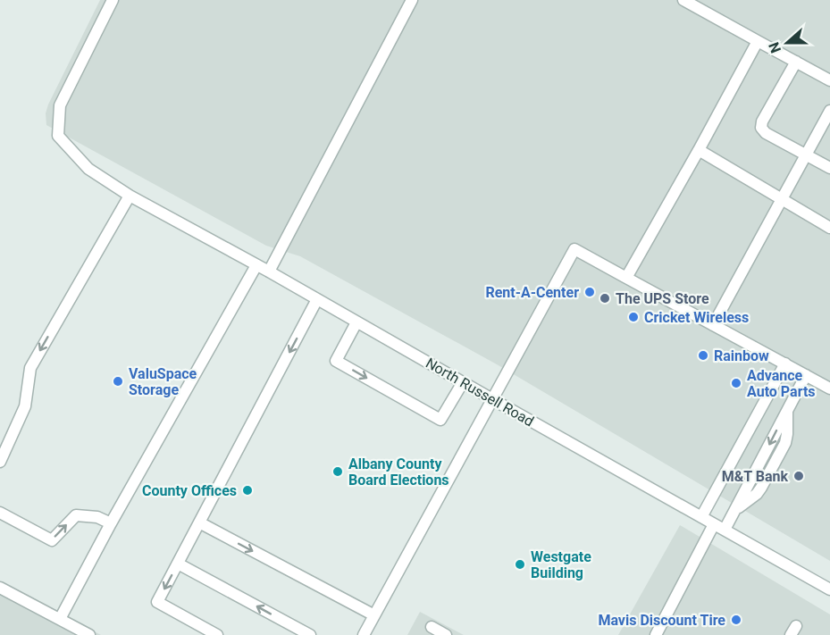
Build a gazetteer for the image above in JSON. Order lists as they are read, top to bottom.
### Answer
{
  "streets": {
    "lane": ["North Russell Road"]
  },
  "places": [
    "Rent-A-Center",
    "The UPS Store",
    "Cricket Wireless",
    "Rainbow",
    "ValuSpace Storage",
    "Advance Auto Parts",
    "Albany County Board Elections",
    "M&T Bank",
    "County Offices",
    "Westgate Building",
    "Mavis Discount Tire"
  ],
  "north": "left"
}
